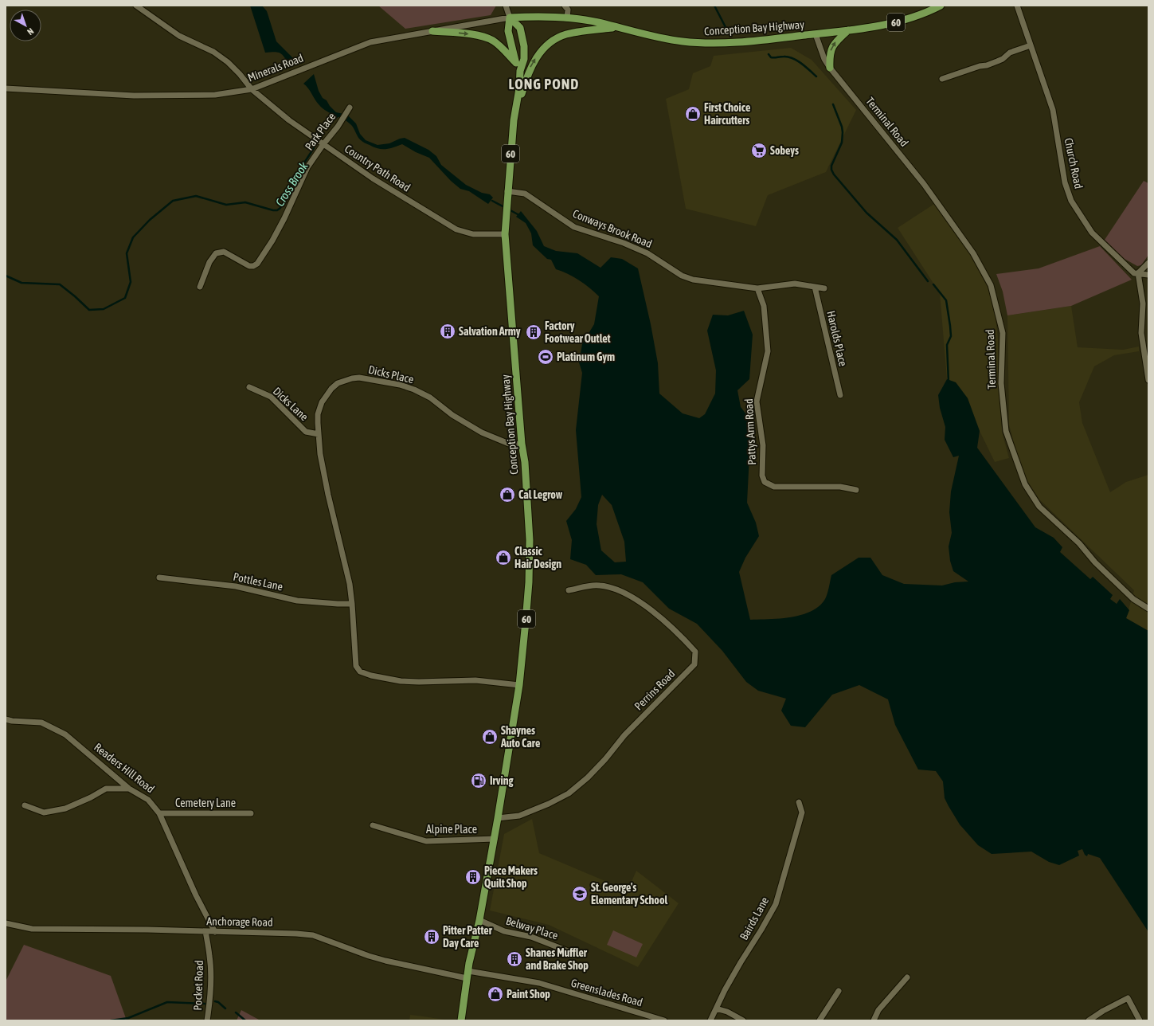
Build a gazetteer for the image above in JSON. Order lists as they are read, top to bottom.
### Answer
{
  "streets": {
    "main road": ["60", "Conception Bay Highway"],
    "street": [
      "Minerals Road",
      "Terminal Road",
      "Park Place",
      "Church Road",
      "Country Path Road",
      "Conways Brook Road",
      "Harolds Place",
      "Dicks Place",
      "Dicks Lane",
      "Pattys Arm Road",
      "Pottles Lane",
      "Perrins Road",
      "Readers Hill Road",
      "Cemetery Lane",
      "Alpine Place",
      "Bairds Lane",
      "Anchorage Road",
      "Belway Place",
      "Pocket Road",
      "Greenslades Road"
    ]
  },
  "crossings": [
    ["Conception Bay Highway", "Minerals Road"],
    ["Conception Bay Highway", "Terminal Road"],
    ["Conception Bay Highway", "Country Path Road"],
    ["Conception Bay Highway", "Conways Brook Road"],
    ["Conception Bay Highway", "Dicks Place"],
    ["Conception Bay Highway", "Perrins Road"],
    ["Conception Bay Highway", "Alpine Place"],
    ["Conception Bay Highway", "Anchorage Road"],
    ["Conception Bay Highway", "Belway Place"],
    ["Conception Bay Highway", "Greenslades Road"],
    ["Minerals Road", "Country Path Road"],
    ["Park Place", "Country Path Road"],
    ["Conways Brook Road", "Harolds Place"],
    ["Conways Brook Road", "Pattys Arm Road"],
    ["Dicks Place", "Dicks Lane"],
    ["Dicks Place", "Pottles Lane"],
    ["Readers Hill Road", "Cemetery Lane"],
    ["Readers Hill Road", "Anchorage Road"],
    ["Anchorage Road", "Pocket Road"],
    ["Anchorage Road", "Greenslades Road"]
  ],
  "districts": ["LONG POND"],
  "water": ["Cross Brook"],
  "places": {
    "shop": [
      "First Choice Haircutters",
      "Cal Legrow",
      "Classic Hair Design",
      "Shaynes Auto Care",
      "Paint Shop"
    ],
    "supermarket": ["Sobeys"],
    "building": [
      "Salvation Army",
      "Factory Footwear Outlet",
      "Piece Makers Quilt Shop",
      "Pitter Patter Day Care",
      "Shanes Muffler and Brake Shop"
    ],
    "sports": ["Platinum Gym"],
    "fuel station": ["Irving"],
    "school or university": ["St. George's Elementary School"]
  },
  "north": "bottom right"
}
